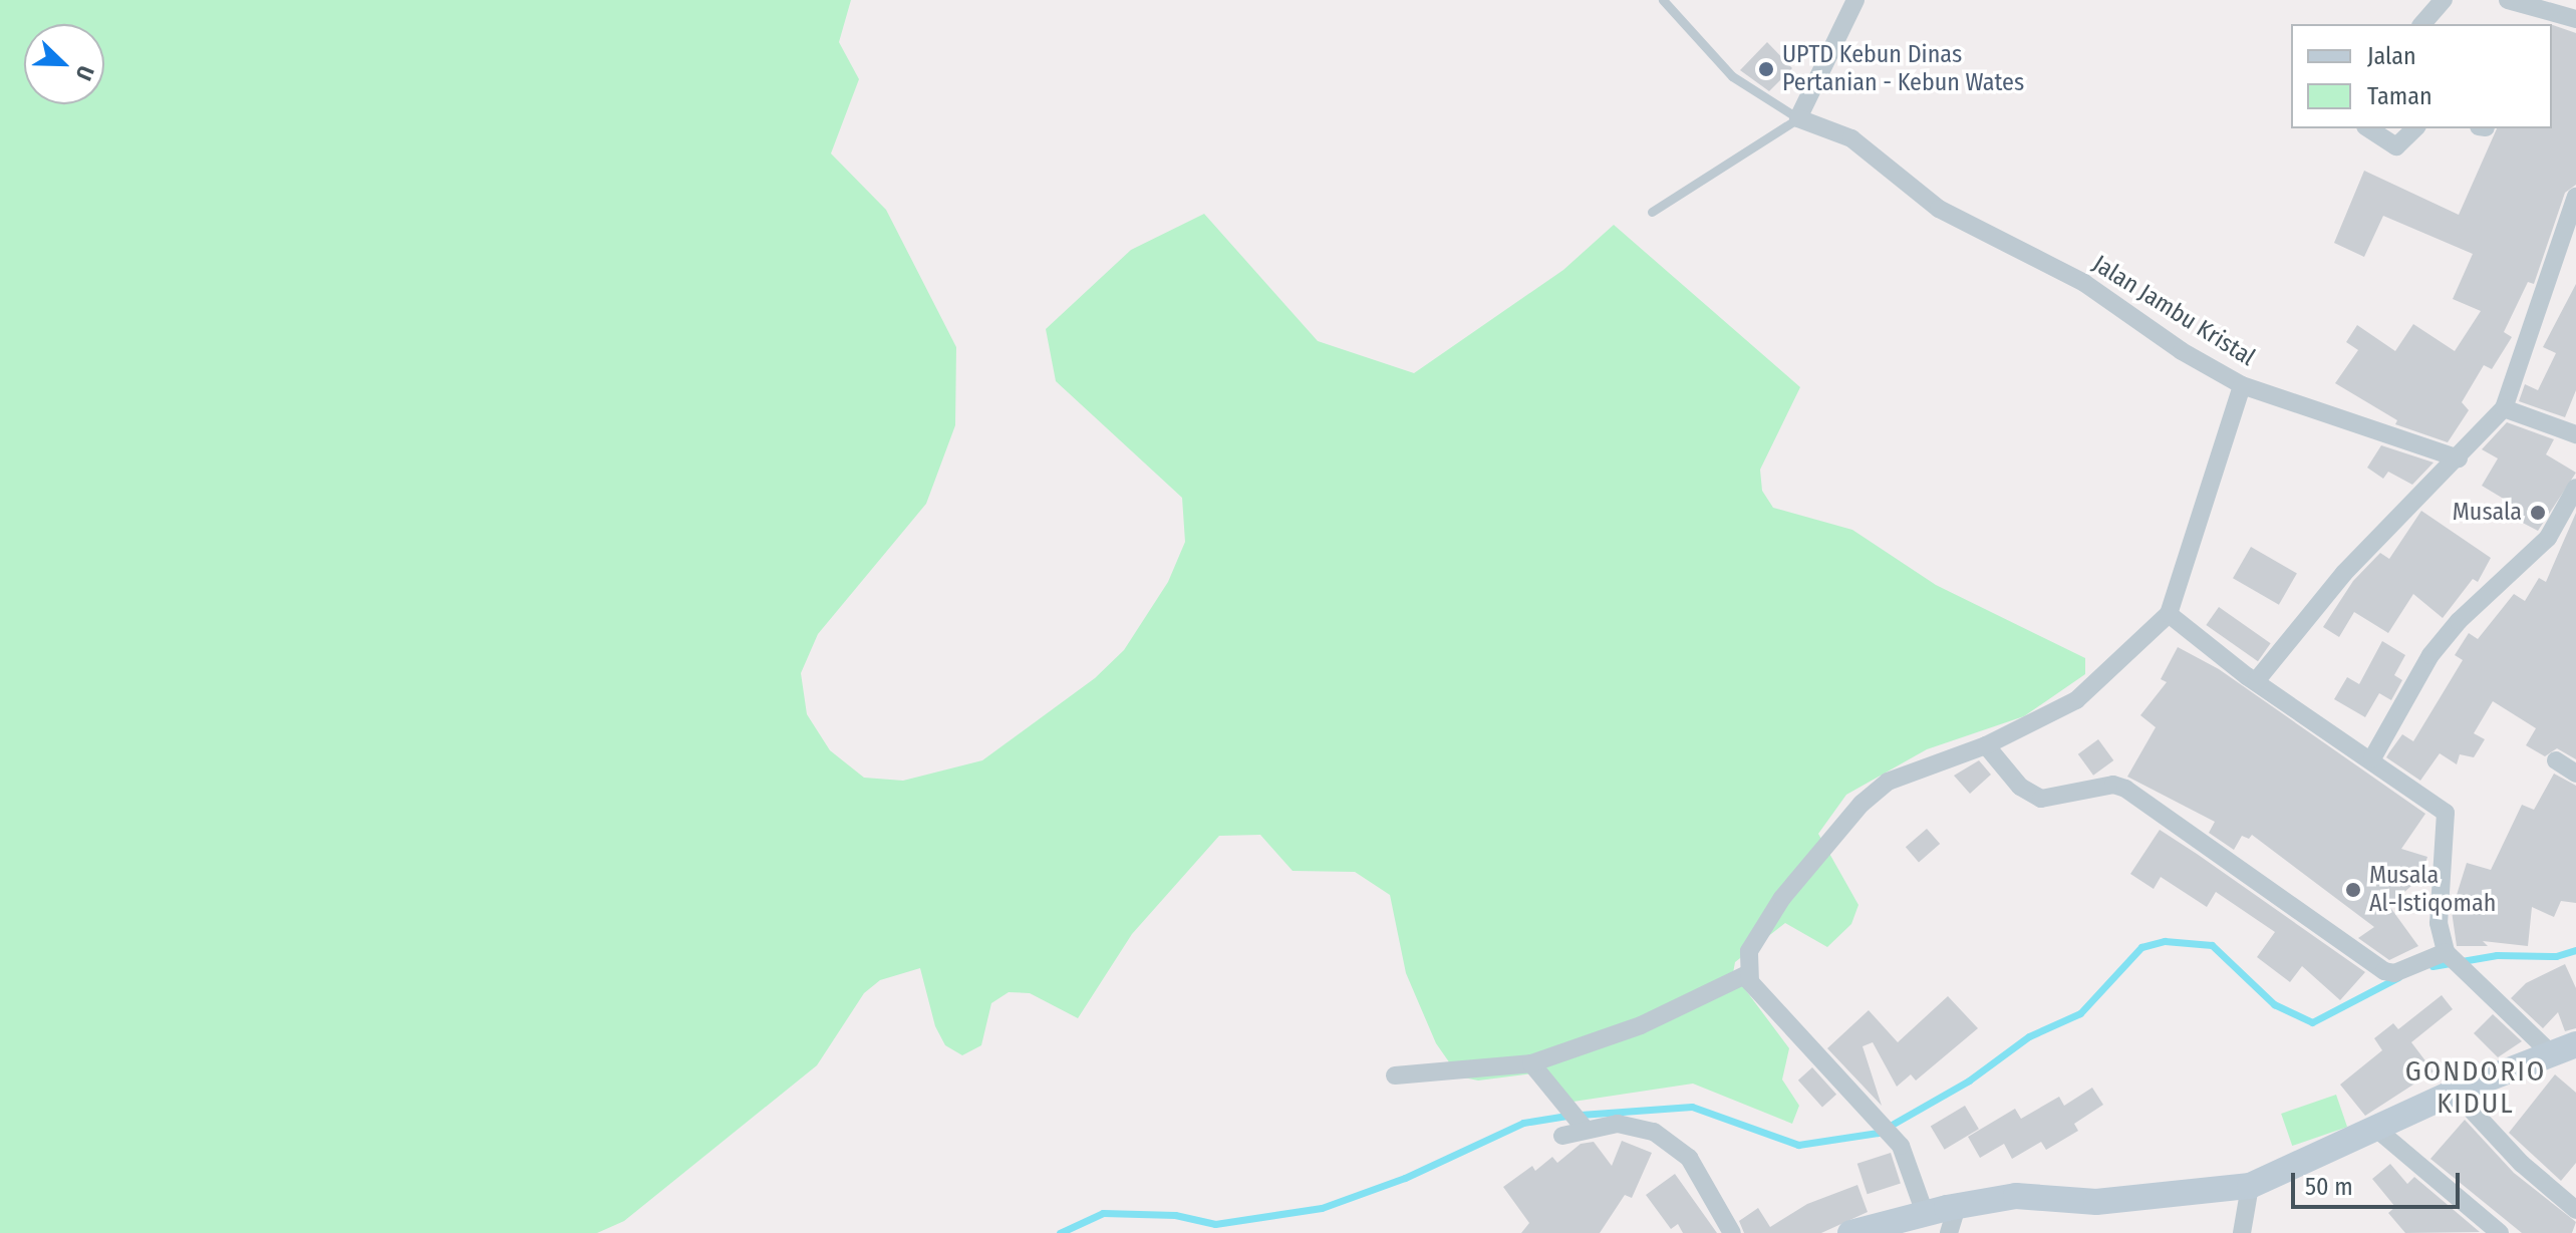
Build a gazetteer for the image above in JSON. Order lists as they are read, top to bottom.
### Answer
{
  "streets": {
    "street": ["Jalan Jambu Kristal"]
  },
  "districts": ["GONDORIO KIDUL"],
  "places": ["UPTD Kebun Dinas Pertanian - Kebun Wates", "Musala", "Musala Al-Istiqomah"],
  "legend": ["Jalan", "Taman"],
  "scale_bar": "50 m",
  "north": "bottom right"
}
